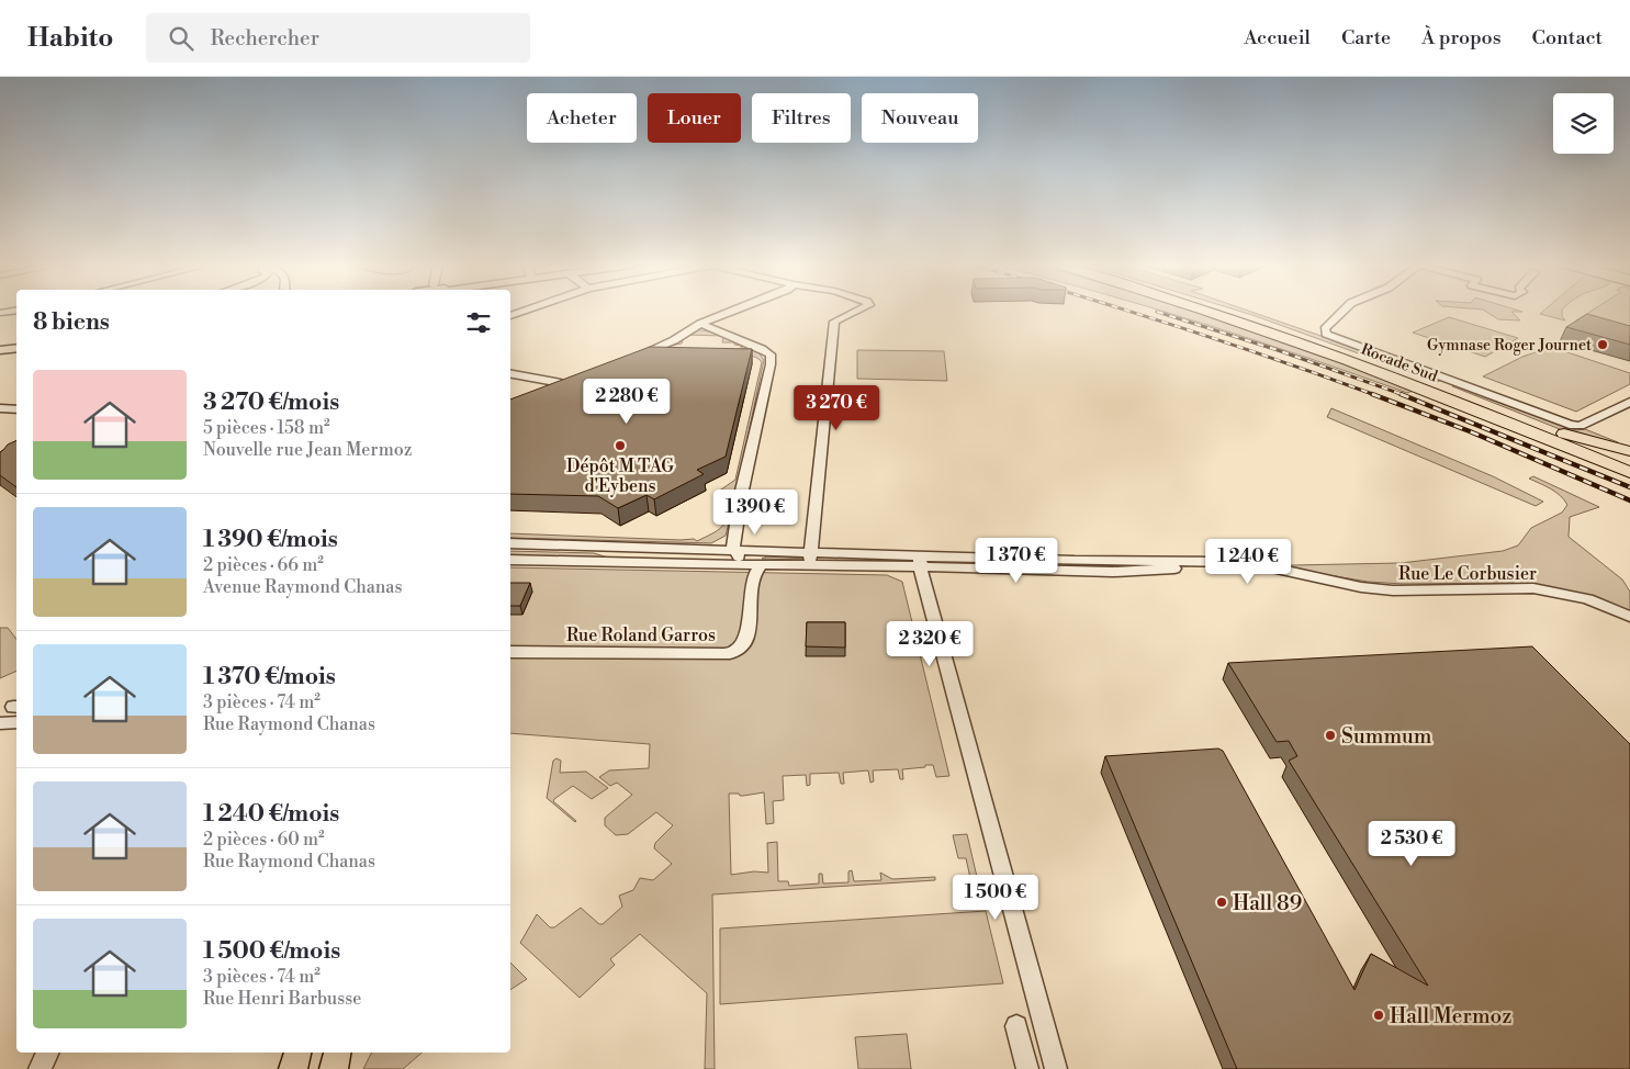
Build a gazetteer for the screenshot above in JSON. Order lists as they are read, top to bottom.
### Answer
{
  "streets": {
    "highway": ["Rocade Sud"],
    "street": ["Rue Le Corbusier", "Rue Roland Garros"]
  },
  "places": [
    "Gymnase Roger Journet",
    "Dépôt M TAG d'Eybens",
    "Summum",
    "Hall 89",
    "Hall Mermoz"
  ],
  "page": {
    "header": "Habito",
    "search": "Rechercher",
    "nav": [
      "Accueil",
      "Carte",
      "À propos",
      "Contact"
    ],
    "chip": [
      "Acheter",
      "Louer",
      "Filtres",
      "Nouveau"
    ],
    "heading": "8 biens",
    "list": [
      {
        "name": "3 270 €/mois",
        "note": "5 pièces · 158 m² · Nouvelle rue Jean Mermoz"
      },
      {
        "name": "1 390 €/mois",
        "note": "2 pièces · 66 m² · Avenue Raymond Chanas"
      },
      {
        "name": "1 370 €/mois",
        "note": "3 pièces · 74 m² · Rue Raymond Chanas"
      },
      {
        "name": "1 240 €/mois",
        "note": "2 pièces · 60 m² · Rue Raymond Chanas"
      },
      {
        "name": "1 500 €/mois",
        "note": "3 pièces · 74 m² · Rue Henri Barbusse"
      }
    ],
    "price": [
      "2 280 €",
      "3 270 €",
      "1 390 €",
      "1 370 €",
      "1 240 €",
      "2 320 €",
      "2 530 €",
      "1 500 €"
    ]
  }
}
